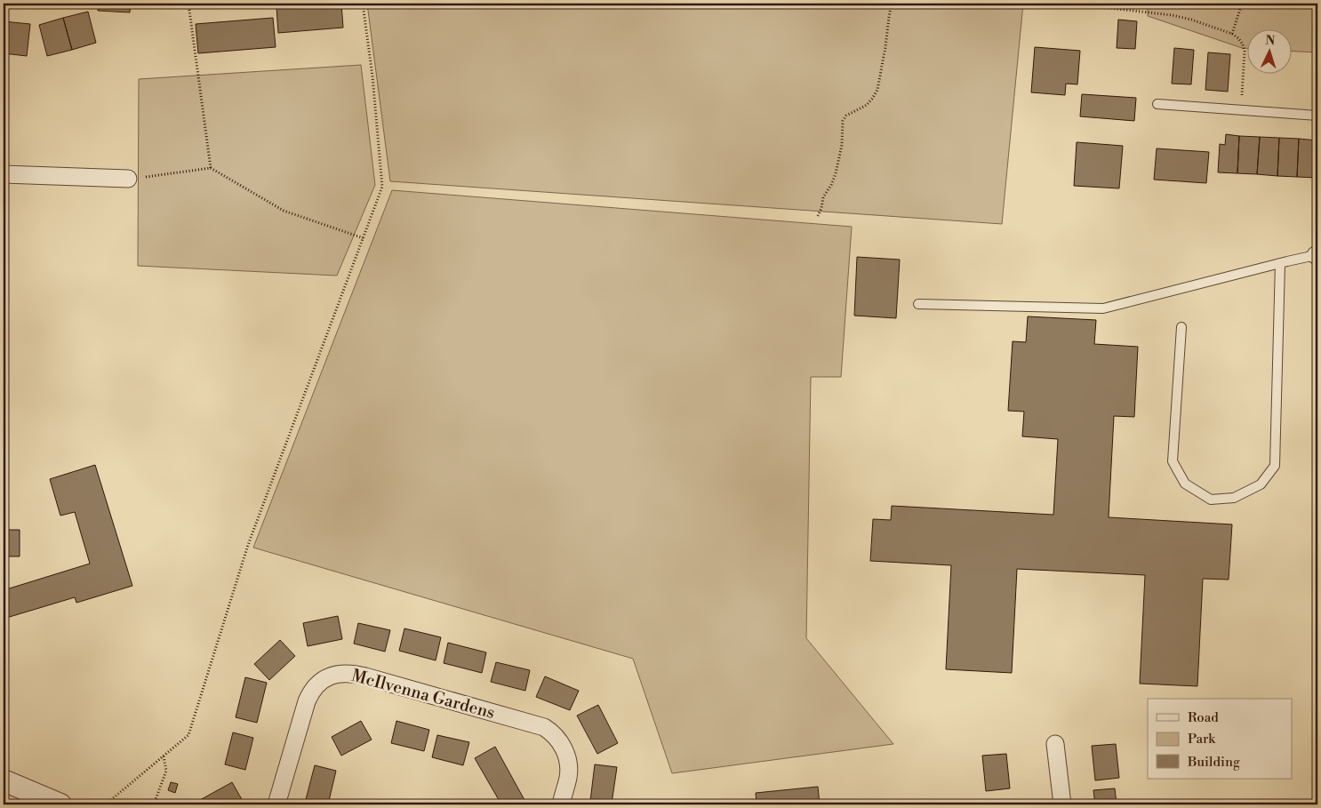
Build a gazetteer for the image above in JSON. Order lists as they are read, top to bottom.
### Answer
{
  "streets": {
    "street": ["McIlvenna Gardens"]
  },
  "legend": ["Road", "Park", "Building"],
  "north": "top"
}
